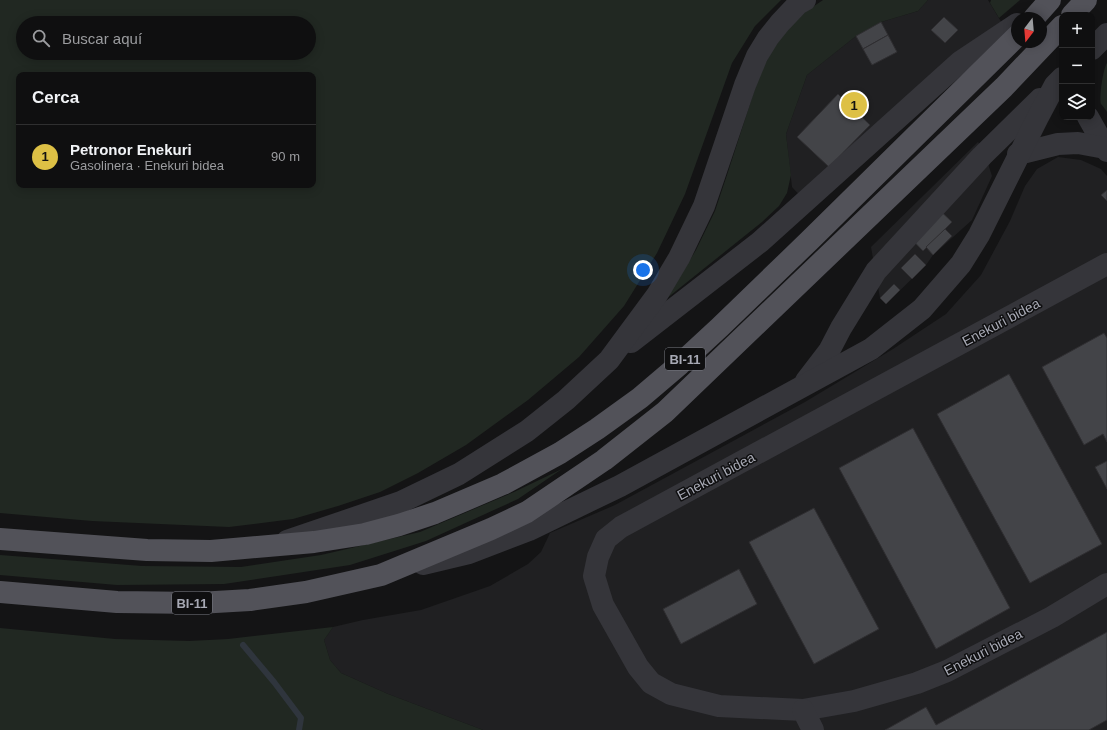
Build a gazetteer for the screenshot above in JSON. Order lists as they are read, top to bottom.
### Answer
{
  "streets": {
    "main road": ["BI-11"],
    "street": ["Enekuri bidea"]
  },
  "north": "bottom",
  "page": {
    "map_buttons": ["+", "−"],
    "search": "Buscar aquí",
    "heading": "Cerca",
    "pins": "1",
    "list": [
      {
        "mark": "1",
        "name": "Petronor Enekuri",
        "note": "Gasolinera · Enekuri bidea",
        "value": "90 m"
      }
    ]
  }
}
